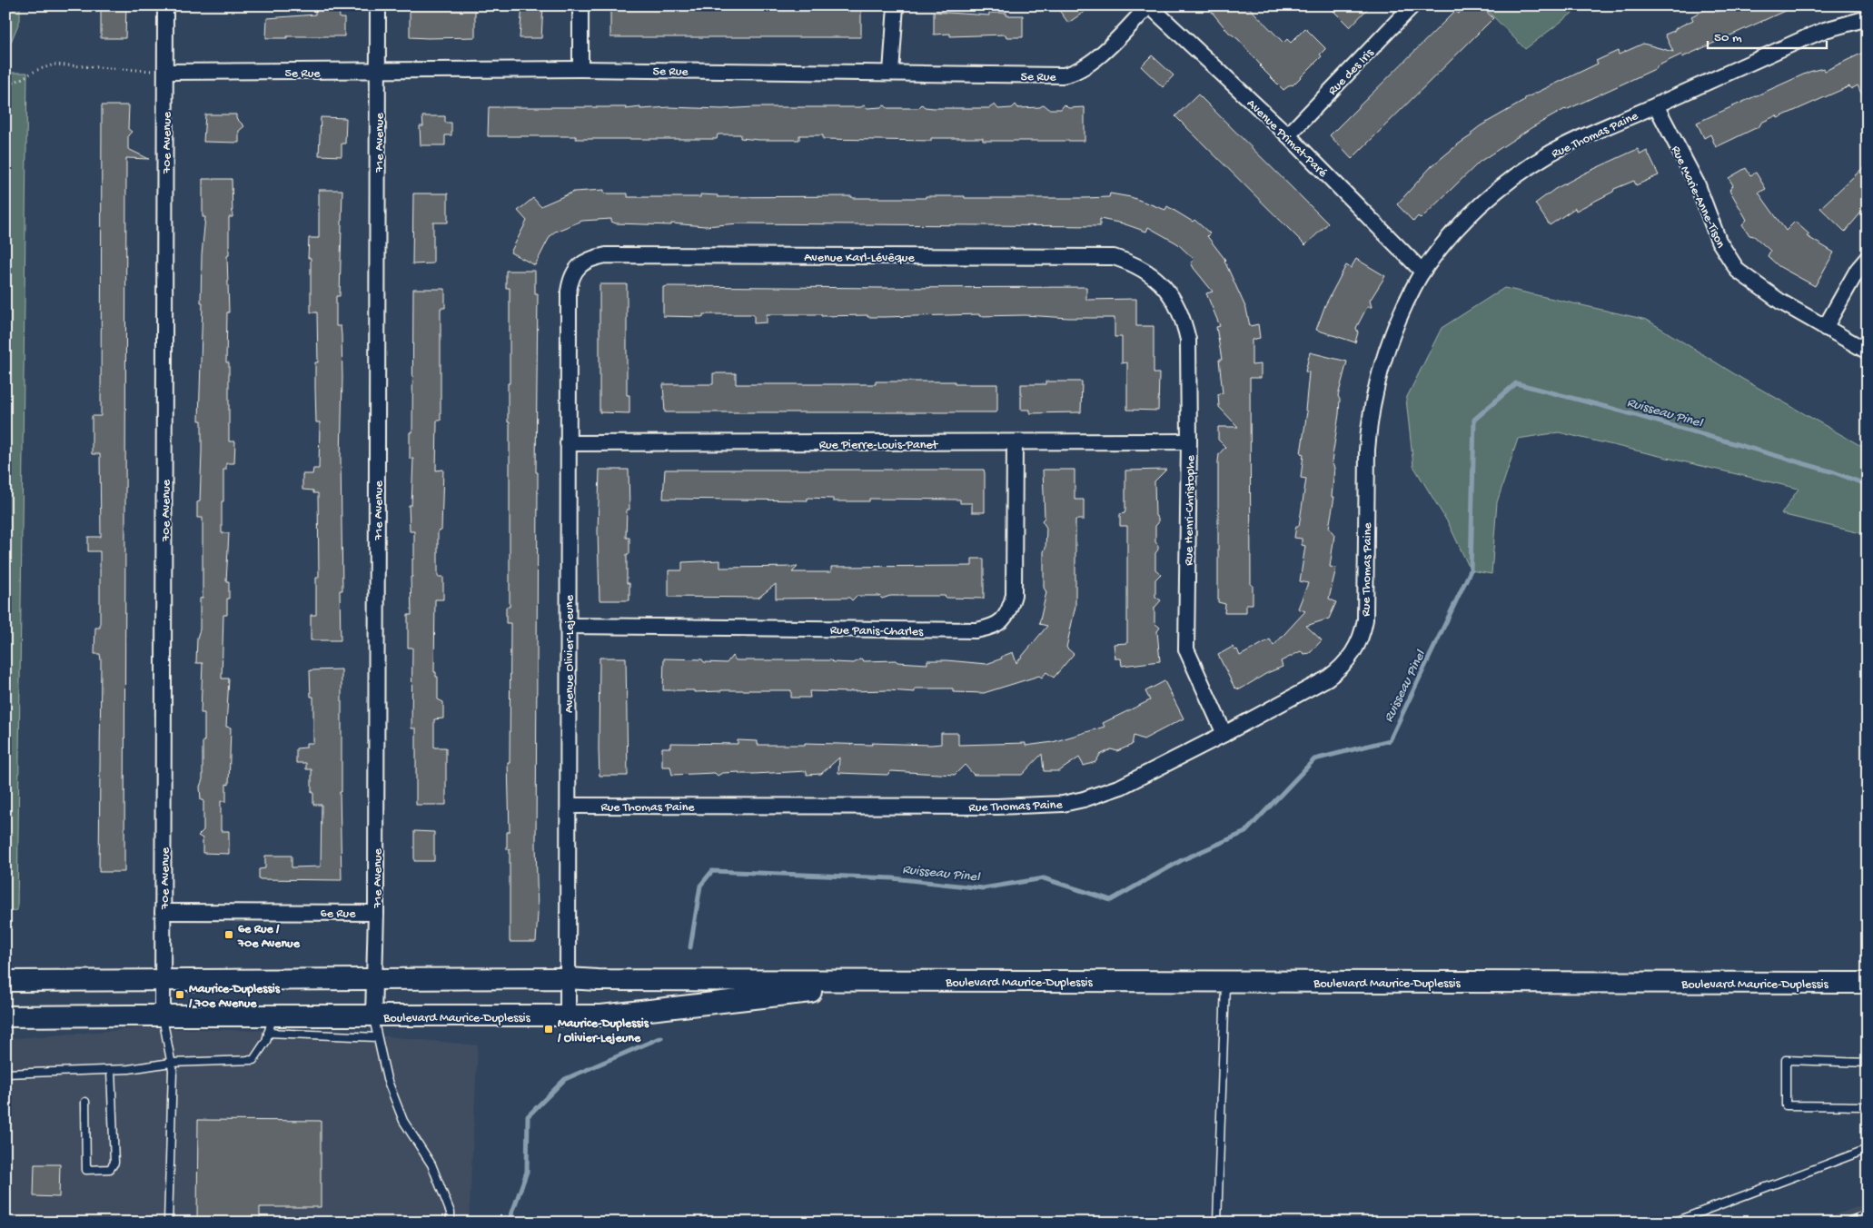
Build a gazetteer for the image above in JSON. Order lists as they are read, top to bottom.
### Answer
{
  "streets": {
    "street": [
      "5e Rue",
      "Rue des Iris",
      "Rue Thomas Paine",
      "Avenue Primat-Paré",
      "70e Avenue",
      "71e Avenue",
      "Rue Marie-Anne-Tison",
      "Avenue Karl-Lévêque",
      "Rue Pierre-Louis-Panet",
      "Rue Henri-Christophe",
      "Rue Panis-Charles",
      "Avenue Olivier-Lejeune",
      "6e Rue",
      "Boulevard Maurice-Duplessis"
    ]
  },
  "crossings": [
    ["5e Rue", "Avenue Primat-Paré"],
    ["5e Rue", "70e Avenue"],
    ["5e Rue", "71e Avenue"],
    ["Rue des Iris", "Avenue Primat-Paré"],
    ["Rue Thomas Paine", "Avenue Primat-Paré"],
    ["Rue Thomas Paine", "Rue Marie-Anne-Tison"],
    ["Rue Thomas Paine", "Rue Henri-Christophe"],
    ["Rue Thomas Paine", "Avenue Olivier-Lejeune"],
    ["70e Avenue", "6e Rue"],
    ["70e Avenue", "Boulevard Maurice-Duplessis"],
    ["71e Avenue", "6e Rue"],
    ["71e Avenue", "Boulevard Maurice-Duplessis"],
    ["Avenue Karl-Lévêque", "Rue Henri-Christophe"],
    ["Avenue Karl-Lévêque", "Avenue Olivier-Lejeune"],
    ["Rue Pierre-Louis-Panet", "Rue Henri-Christophe"],
    ["Rue Pierre-Louis-Panet", "Rue Panis-Charles"],
    ["Rue Pierre-Louis-Panet", "Avenue Olivier-Lejeune"],
    ["Rue Panis-Charles", "Avenue Olivier-Lejeune"],
    ["Avenue Olivier-Lejeune", "Boulevard Maurice-Duplessis"]
  ],
  "water": ["Ruisseau Pinel"],
  "places": {
    "transit": ["6e Rue / 70e Avenue", "Maurice-Duplessis / 70e Avenue", "Maurice-Duplessis / Olivier-Lejeune"]
  },
  "scale_bar": "50 m"
}
